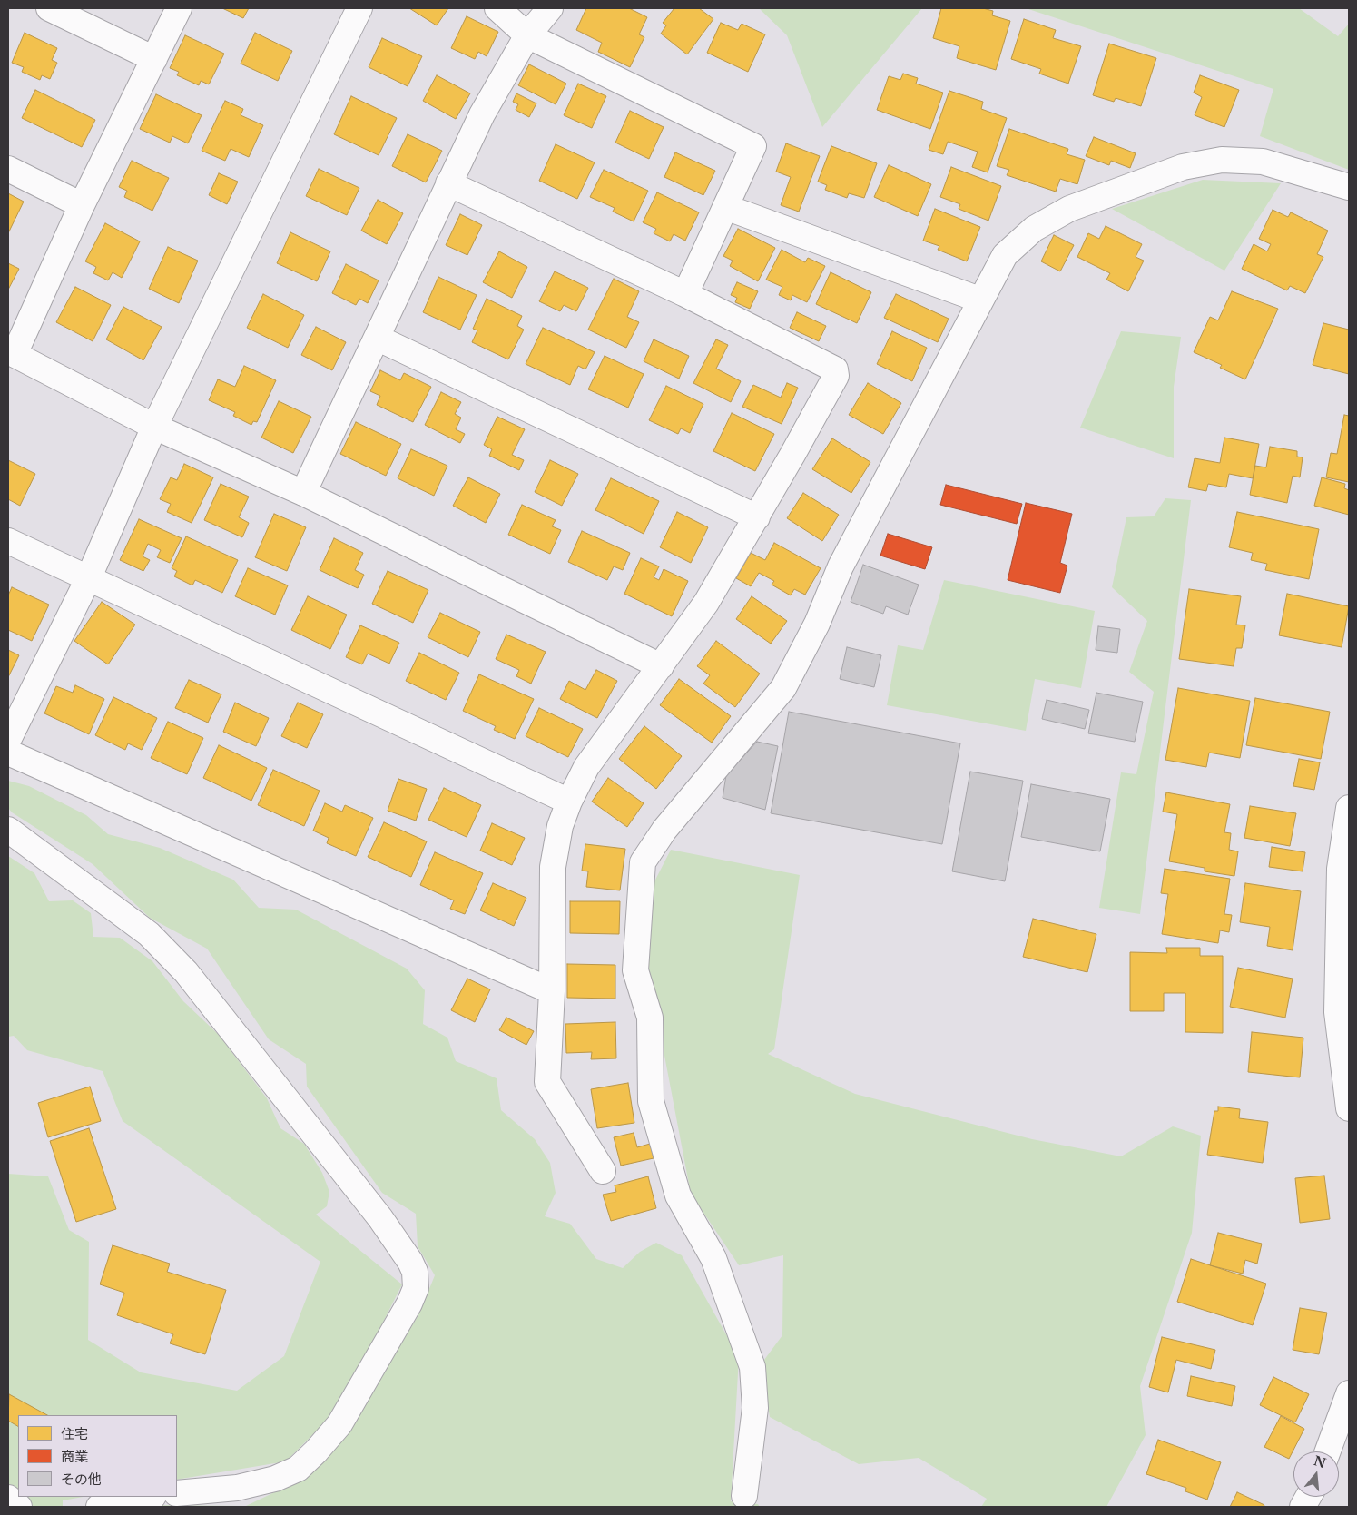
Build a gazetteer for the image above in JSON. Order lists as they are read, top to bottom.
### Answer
{
  "legend": ["住宅", "商業", "その他"],
  "north": "top"
}
